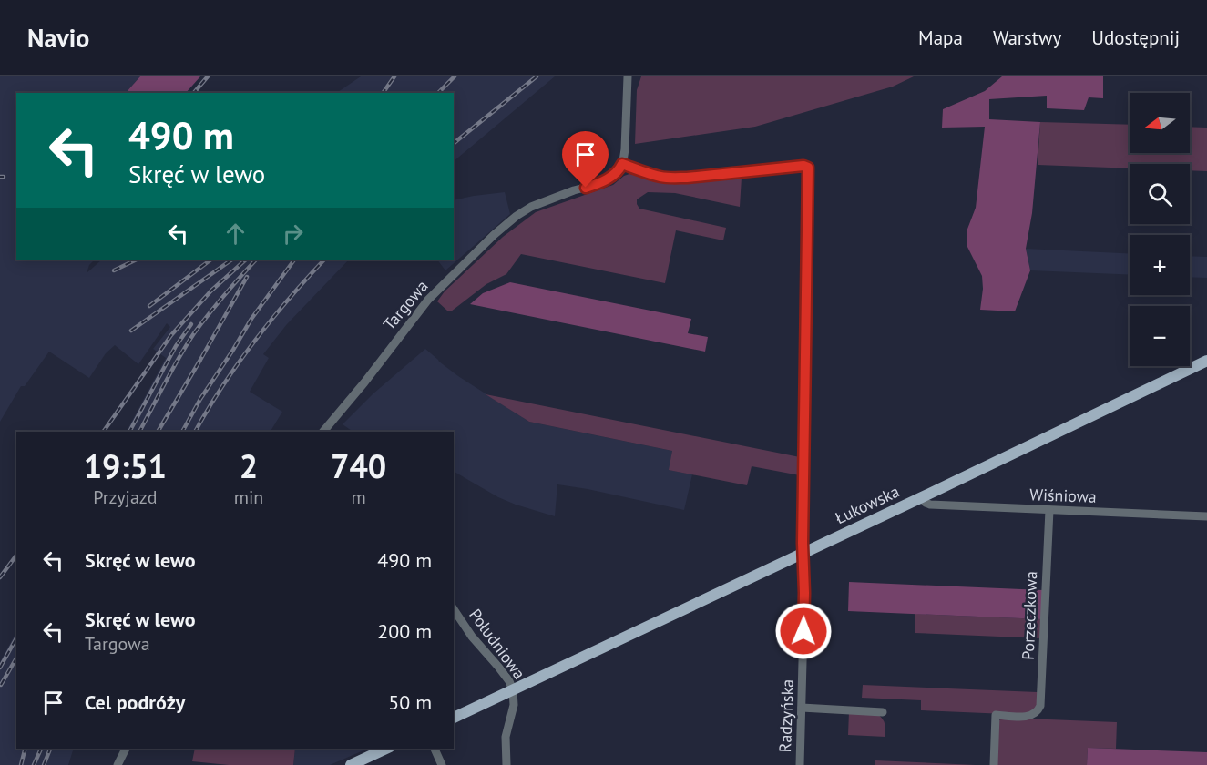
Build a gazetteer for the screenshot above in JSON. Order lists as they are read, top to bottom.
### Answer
{
  "streets": {
    "main road": ["Łukowska"],
    "street": [
      "Targowa",
      "Wiśniowa",
      "Porzeczkowa",
      "Południowa",
      "Radzyńska"
    ]
  },
  "crossings": [
    ["Targowa", "Radzyńska"],
    ["Wiśniowa", "Łukowska"],
    ["Wiśniowa", "Porzeczkowa"],
    ["Łukowska", "Południowa"],
    ["Łukowska", "Radzyńska"]
  ],
  "north": "left",
  "page": {
    "header": "Navio",
    "nav": ["Mapa", "Warstwy", "Udostępnij"],
    "map_buttons": ["+", "−"],
    "turn": ["490 m", "Skręć w lewo"],
    "eta": [
      "19:51",
      "Przyjazd",
      "2",
      "min",
      "740",
      "m"
    ],
    "list": [
      {
        "name": "Skręć w lewo",
        "value": "490 m"
      },
      {
        "name": "Skręć w lewo",
        "note": "Targowa",
        "value": "200 m"
      },
      {
        "name": "Cel podróży",
        "value": "50 m"
      }
    ]
  }
}
